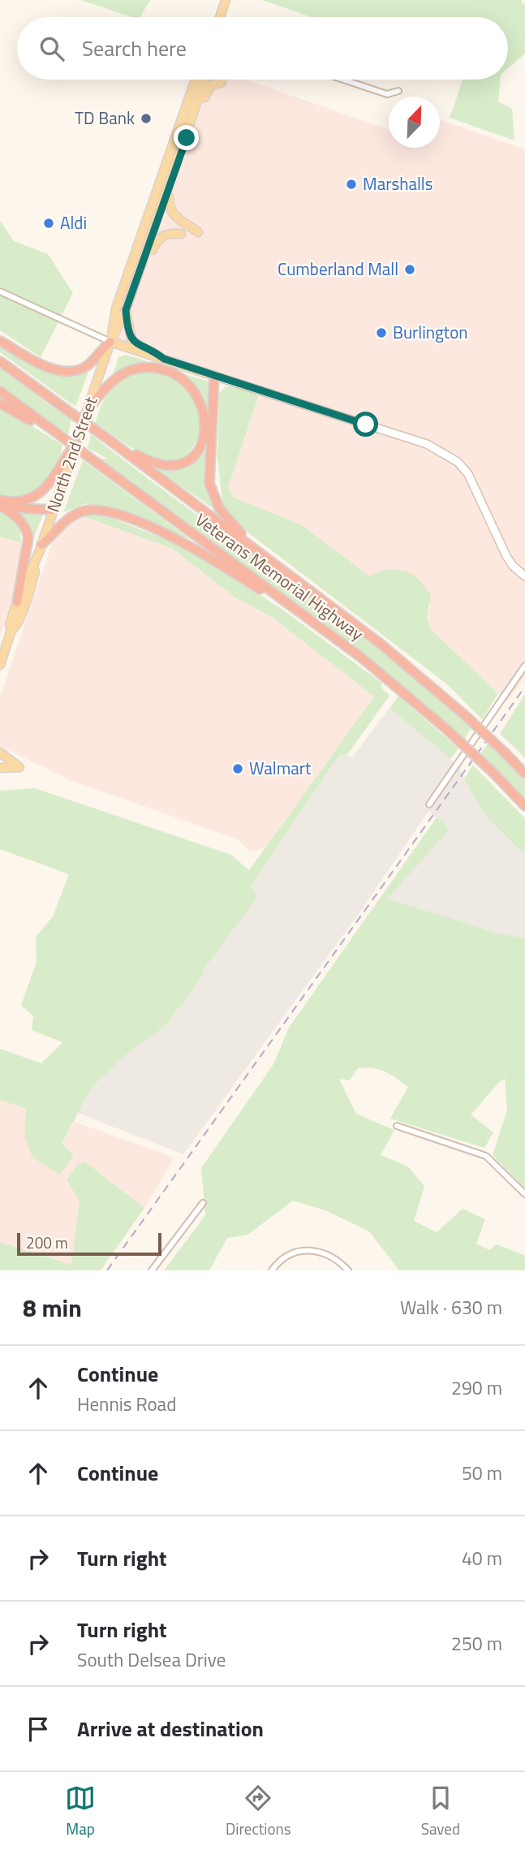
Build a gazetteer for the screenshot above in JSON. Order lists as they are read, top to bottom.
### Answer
{
  "streets": {
    "highway": ["Veterans Memorial Highway"],
    "main road": ["North 2nd Street"]
  },
  "places": [
    "TD Bank",
    "Marshalls",
    "Aldi",
    "Cumberland Mall",
    "Burlington",
    "Walmart"
  ],
  "scale_bar": "200 m",
  "north": "top right",
  "page": {
    "search": "Search here",
    "scale": "200 m",
    "heading": ["8 min", "Walk · 630 m"],
    "list": [
      ["Continue", "Hennis Road", "290 m"],
      ["Continue", "50 m"],
      ["Turn right", "40 m"],
      ["Turn right", "South Delsea Drive", "250 m"],
      "Arrive at destination"
    ],
    "nav": ["Map", "Directions", "Saved"]
  }
}
